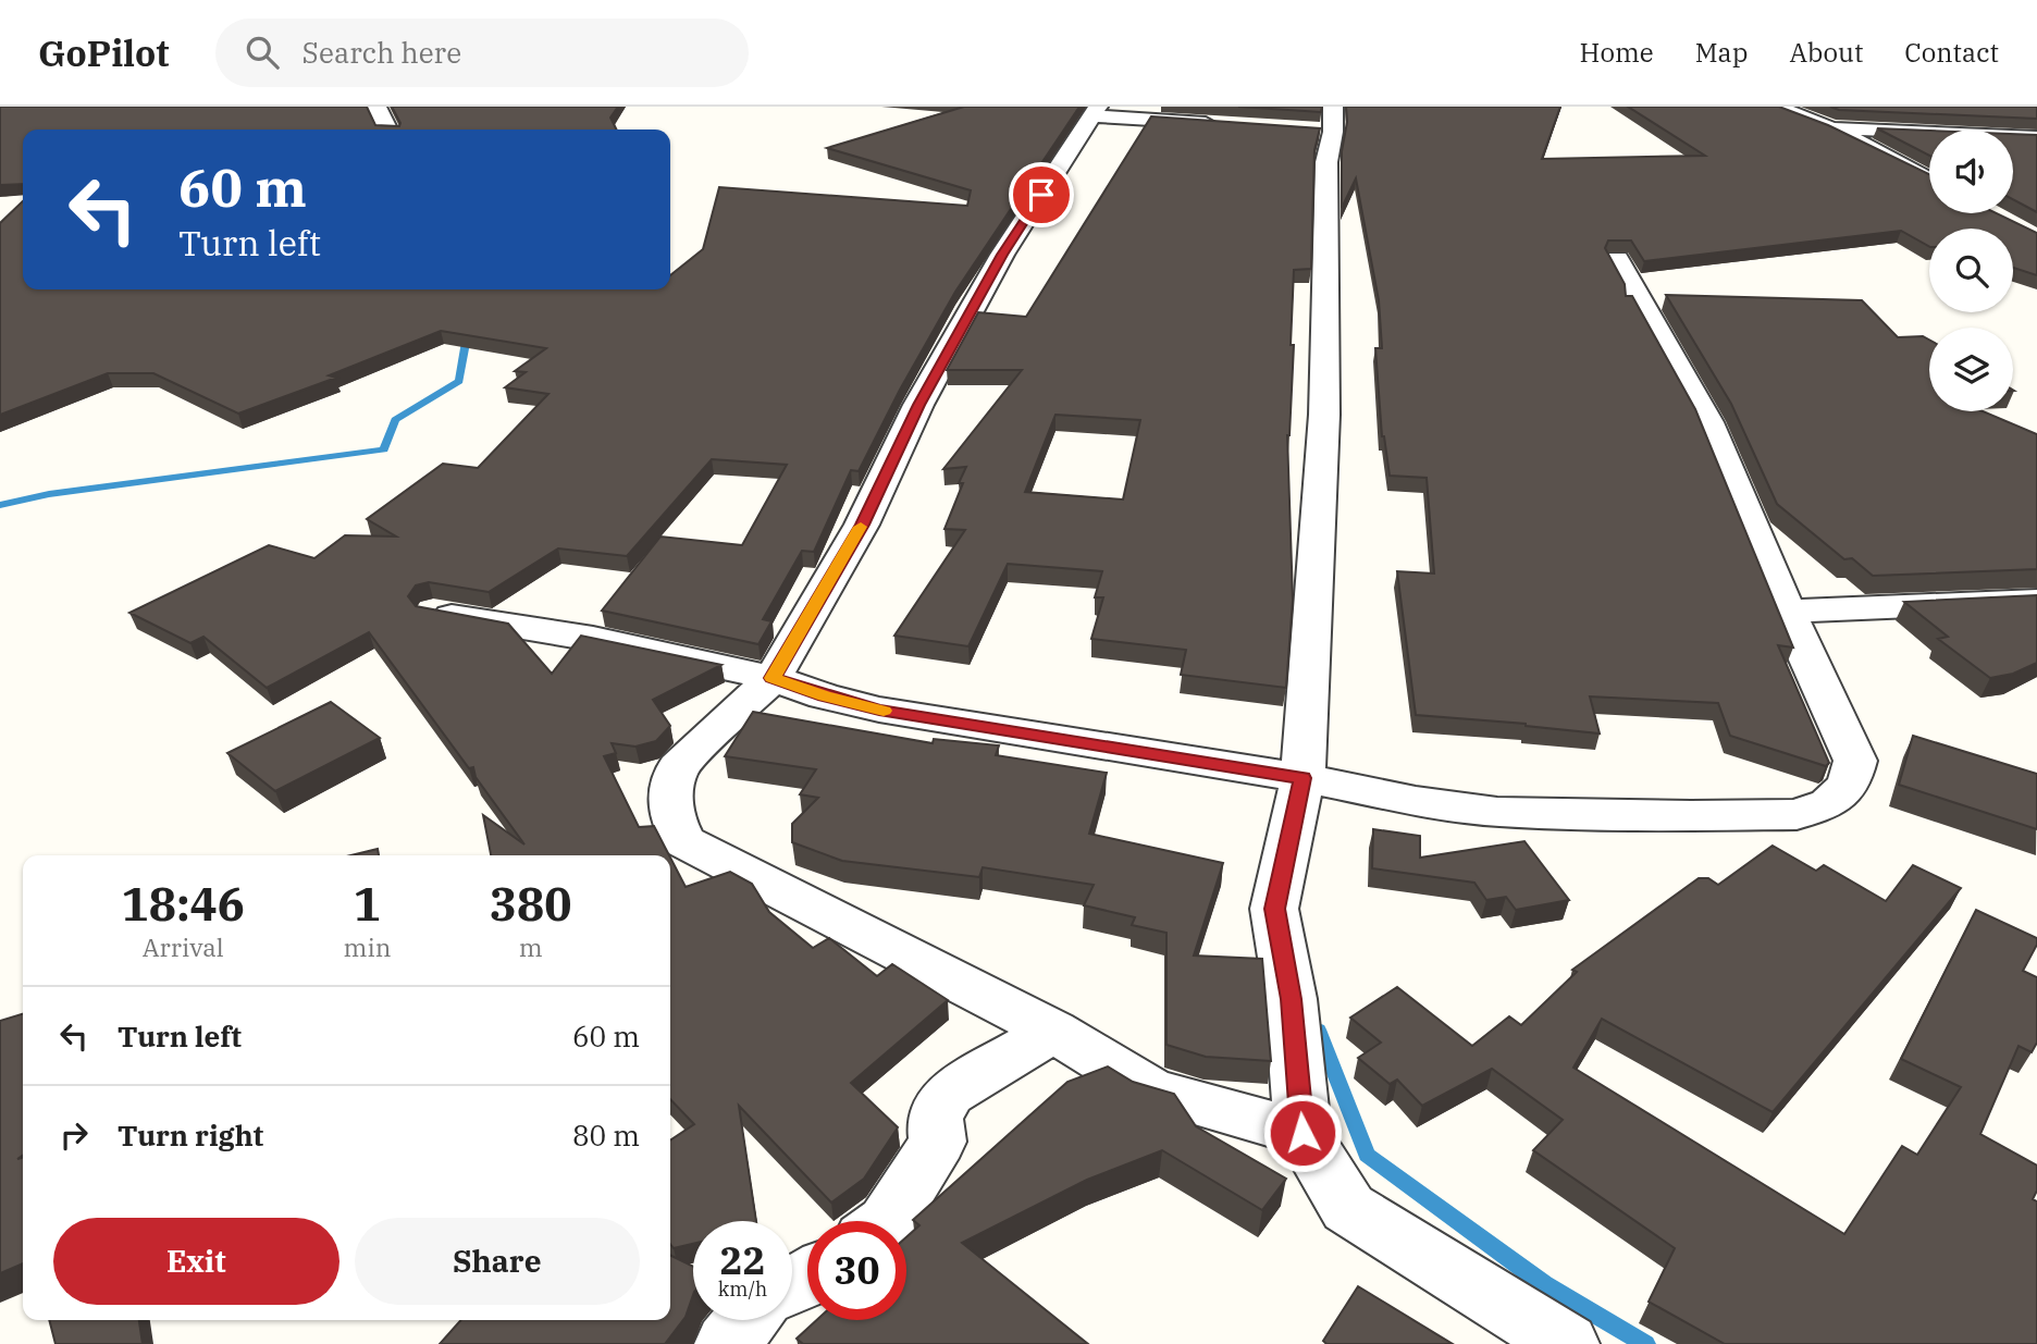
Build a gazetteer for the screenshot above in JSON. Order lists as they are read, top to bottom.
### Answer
{
  "page": {
    "header": "GoPilot",
    "search": "Search here",
    "nav": [
      "Home",
      "Map",
      "About",
      "Contact"
    ],
    "turn": ["60 m", "Turn left"],
    "eta": [
      "18:46",
      "Arrival",
      "1",
      "min",
      "380",
      "m"
    ],
    "list": [
      {
        "name": "Turn left",
        "value": "60 m"
      },
      {
        "name": "Turn right",
        "value": "80 m"
      }
    ],
    "buttons": ["Exit", "Share"],
    "speed": "22 km/h",
    "limit": "30"
  }
}
